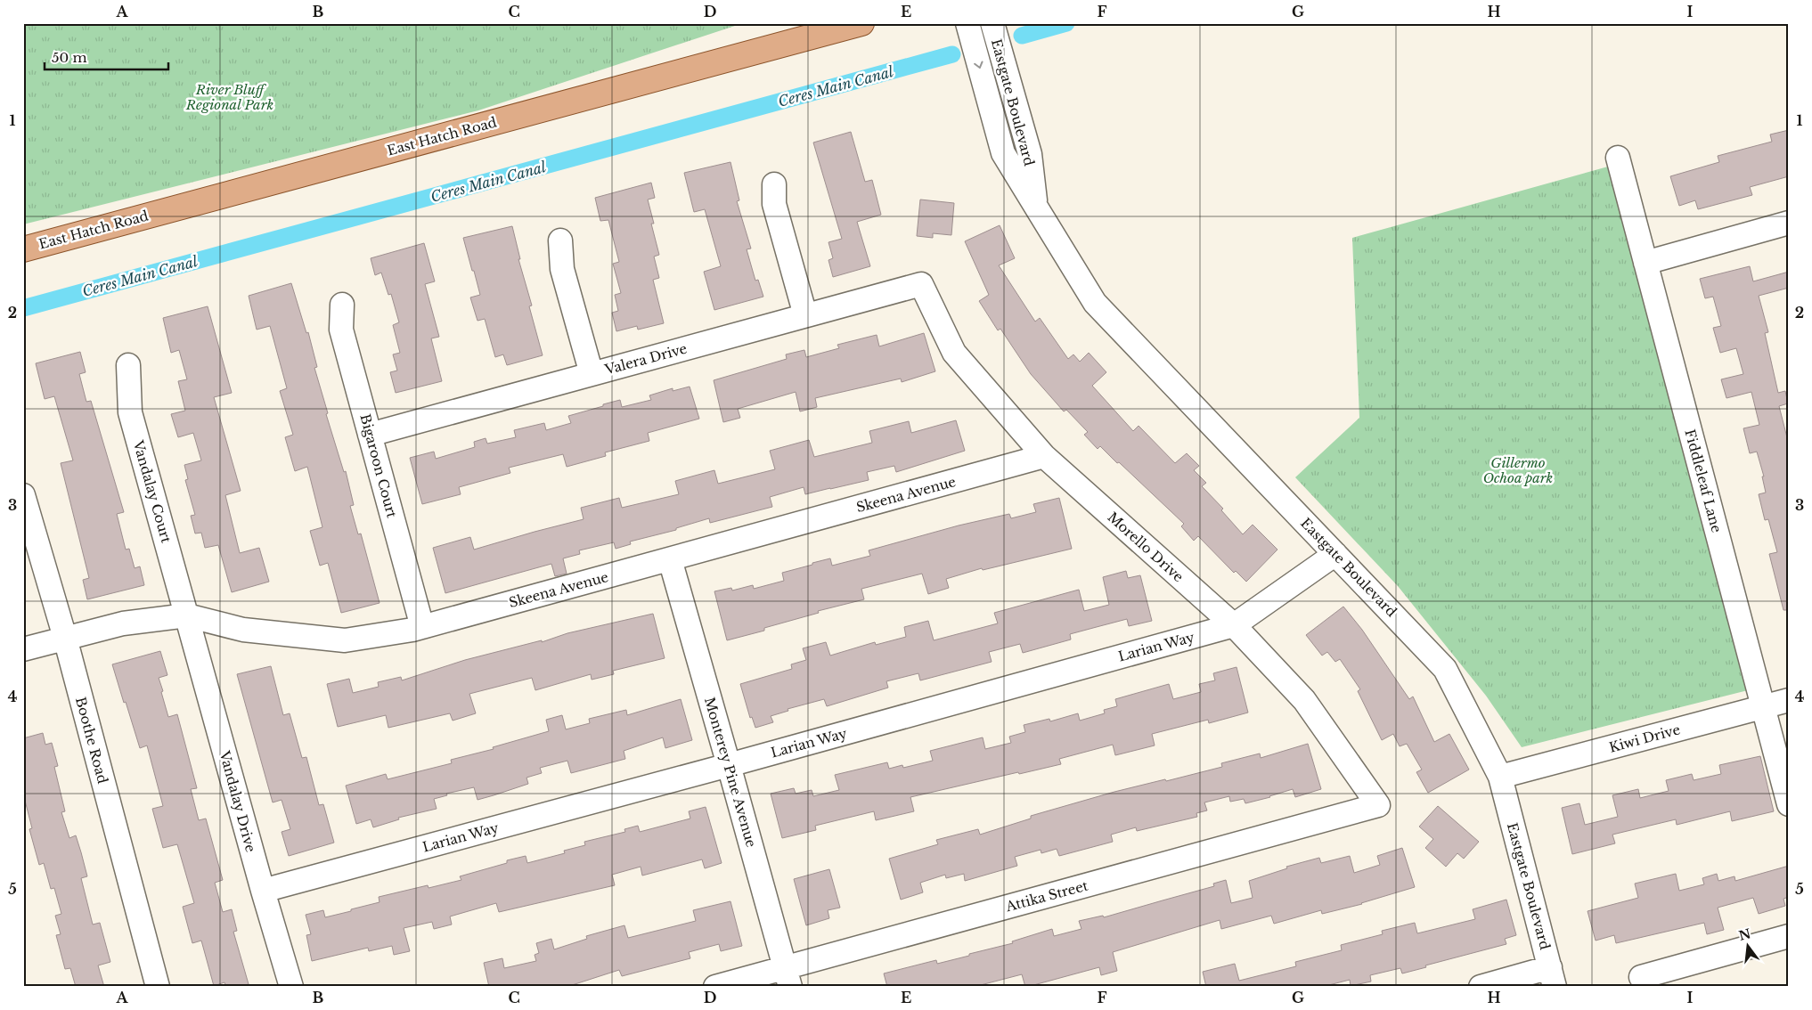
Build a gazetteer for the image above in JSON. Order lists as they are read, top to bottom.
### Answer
{
  "streets": {
    "main road": ["East Hatch Road"],
    "street": [
      "Eastgate Boulevard",
      "Valera Drive",
      "Bigaroon Court",
      "Fiddleleaf Lane",
      "Vandalay Court",
      "Skeena Avenue",
      "Morello Drive",
      "Larian Way",
      "Kiwi Drive",
      "Boothe Road",
      "Monterey Pine Avenue",
      "Vandalay Drive",
      "Attika Street"
    ]
  },
  "crossings": [
    ["Eastgate Boulevard", "Larian Way"],
    ["Eastgate Boulevard", "Kiwi Drive"],
    ["Valera Drive", "Bigaroon Court"],
    ["Valera Drive", "Morello Drive"],
    ["Bigaroon Court", "Skeena Avenue"],
    ["Fiddleleaf Lane", "Kiwi Drive"],
    ["Vandalay Court", "Skeena Avenue"],
    ["Vandalay Court", "Vandalay Drive"],
    ["Skeena Avenue", "Morello Drive"],
    ["Skeena Avenue", "Boothe Road"],
    ["Skeena Avenue", "Monterey Pine Avenue"],
    ["Skeena Avenue", "Vandalay Drive"],
    ["Morello Drive", "Larian Way"],
    ["Morello Drive", "Attika Street"],
    ["Larian Way", "Monterey Pine Avenue"],
    ["Larian Way", "Vandalay Drive"],
    ["Monterey Pine Avenue", "Attika Street"]
  ],
  "water": ["Ceres Main Canal"],
  "parks": ["River Bluff Regional Park", "Gillermo Ochoa park"],
  "scale_bar": "50 m",
  "north": "top",
  "grid": {
    "columns": [
      "A",
      "B",
      "C",
      "D",
      "E",
      "F",
      "G",
      "H",
      "I"
    ],
    "rows": [
      "1",
      "2",
      "3",
      "4",
      "5"
    ]
  }
}
